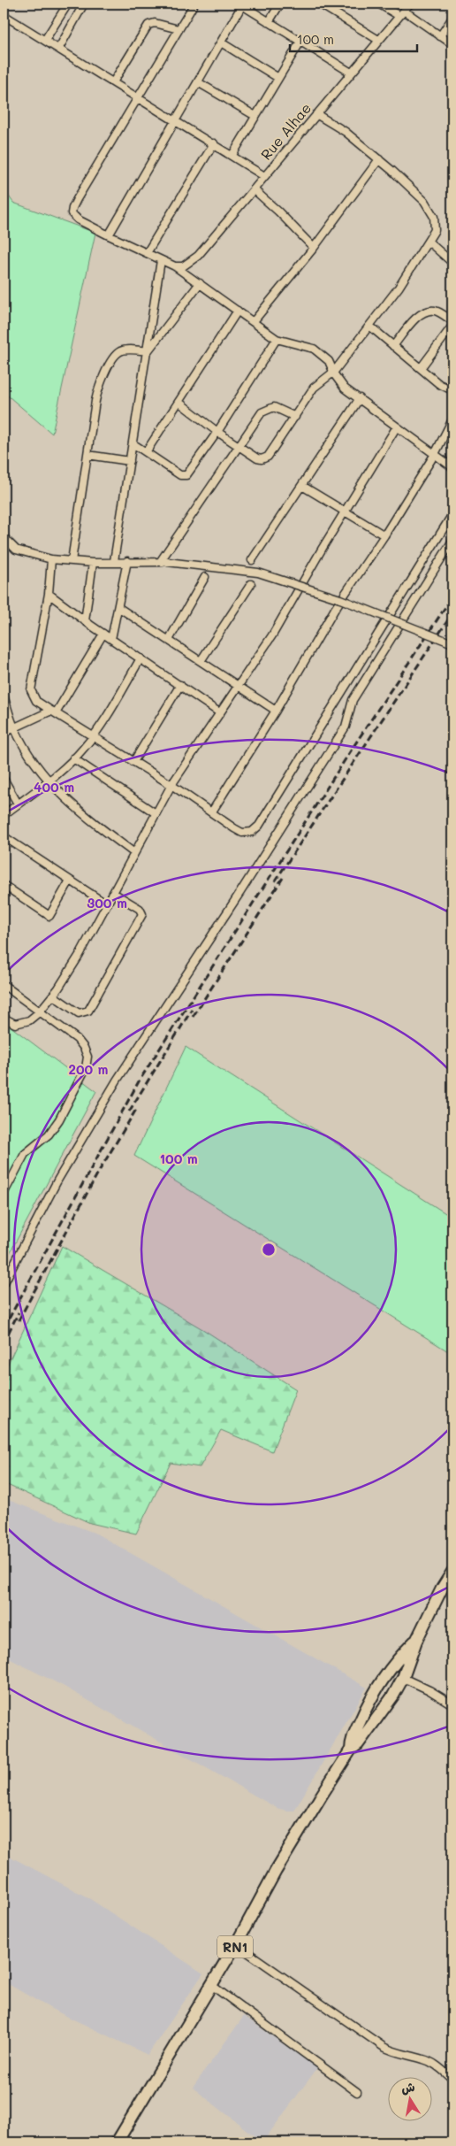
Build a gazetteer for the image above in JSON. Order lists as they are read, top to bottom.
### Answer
{
  "streets": {
    "main road": ["RN1"],
    "street": ["Rue Alhae"]
  },
  "scale_bar": "100 m",
  "north": "top",
  "rings": [
    "400 m",
    "300 m",
    "200 m",
    "100 m"
  ]
}
